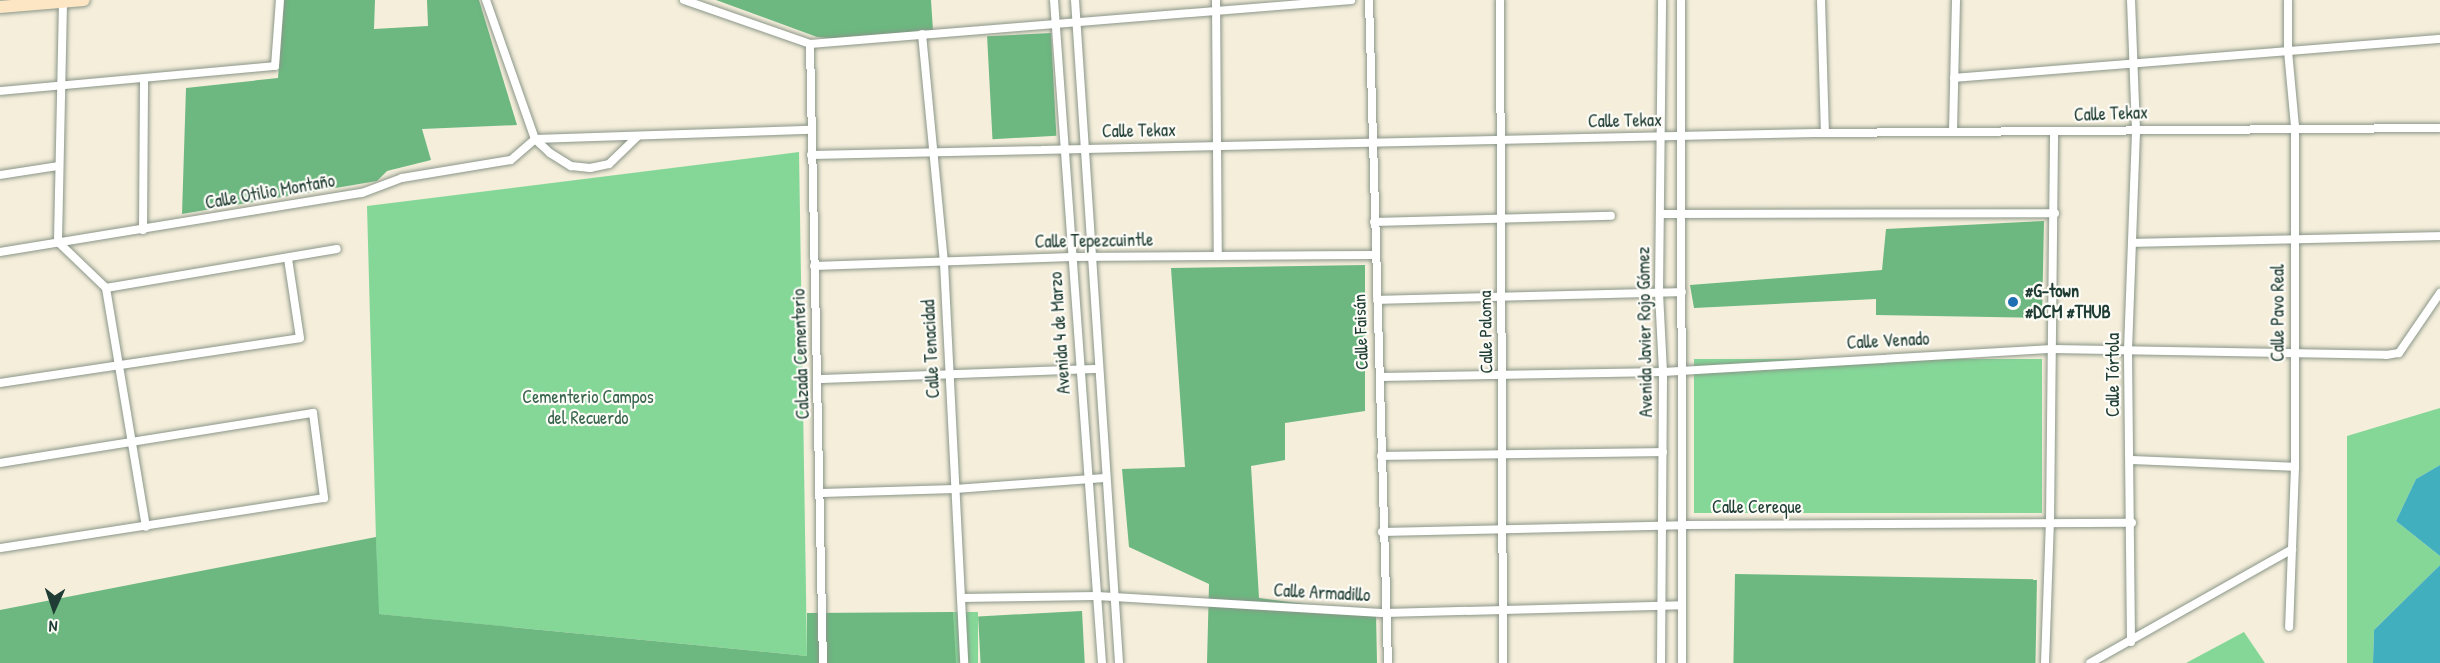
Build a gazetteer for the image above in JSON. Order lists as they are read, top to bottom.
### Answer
{
  "streets": {
    "street": [
      "Calle Tekax",
      "Calle Otilio Montaño",
      "Calle Tepezcuintle",
      "Calle Pavo Real",
      "Calle Faisán",
      "Calle Paloma",
      "Avenida Javier Rojo Gómez",
      "Avenida 4 de Marzo",
      "Calle Venado",
      "Calle Tenacidad",
      "Calzada Cementerio",
      "Calle Tórtola",
      "Calle Cereque",
      "Calle Armadillo"
    ]
  },
  "crossings": [
    ["Calle Tekax", "Calle Pavo Real"],
    ["Calle Tekax", "Calle Faisán"],
    ["Calle Tekax", "Calle Paloma"],
    ["Calle Tekax", "Avenida Javier Rojo Gómez"],
    ["Calle Tekax", "Avenida 4 de Marzo"],
    ["Calle Tekax", "Calle Tenacidad"],
    ["Calle Tekax", "Calzada Cementerio"],
    ["Calle Tekax", "Calle Tórtola"],
    ["Calle Tepezcuintle", "Calle Faisán"],
    ["Calle Tepezcuintle", "Avenida 4 de Marzo"],
    ["Calle Tepezcuintle", "Calle Tenacidad"],
    ["Calle Tepezcuintle", "Calzada Cementerio"],
    ["Calle Pavo Real", "Calle Venado"],
    ["Calle Faisán", "Calle Venado"],
    ["Calle Faisán", "Calle Cereque"],
    ["Calle Faisán", "Calle Armadillo"],
    ["Calle Paloma", "Calle Venado"],
    ["Calle Paloma", "Calle Cereque"],
    ["Calle Paloma", "Calle Armadillo"],
    ["Avenida Javier Rojo Gómez", "Calle Venado"],
    ["Avenida Javier Rojo Gómez", "Calle Cereque"],
    ["Avenida Javier Rojo Gómez", "Calle Armadillo"],
    ["Avenida 4 de Marzo", "Calle Armadillo"],
    ["Calle Venado", "Calle Tórtola"],
    ["Calle Tenacidad", "Calle Armadillo"],
    ["Calle Tórtola", "Calle Cereque"]
  ],
  "parks": ["Cementerio Campos del Recuerdo"],
  "places": ["#G-town #DCM #THUB"],
  "north": "bottom"
}
